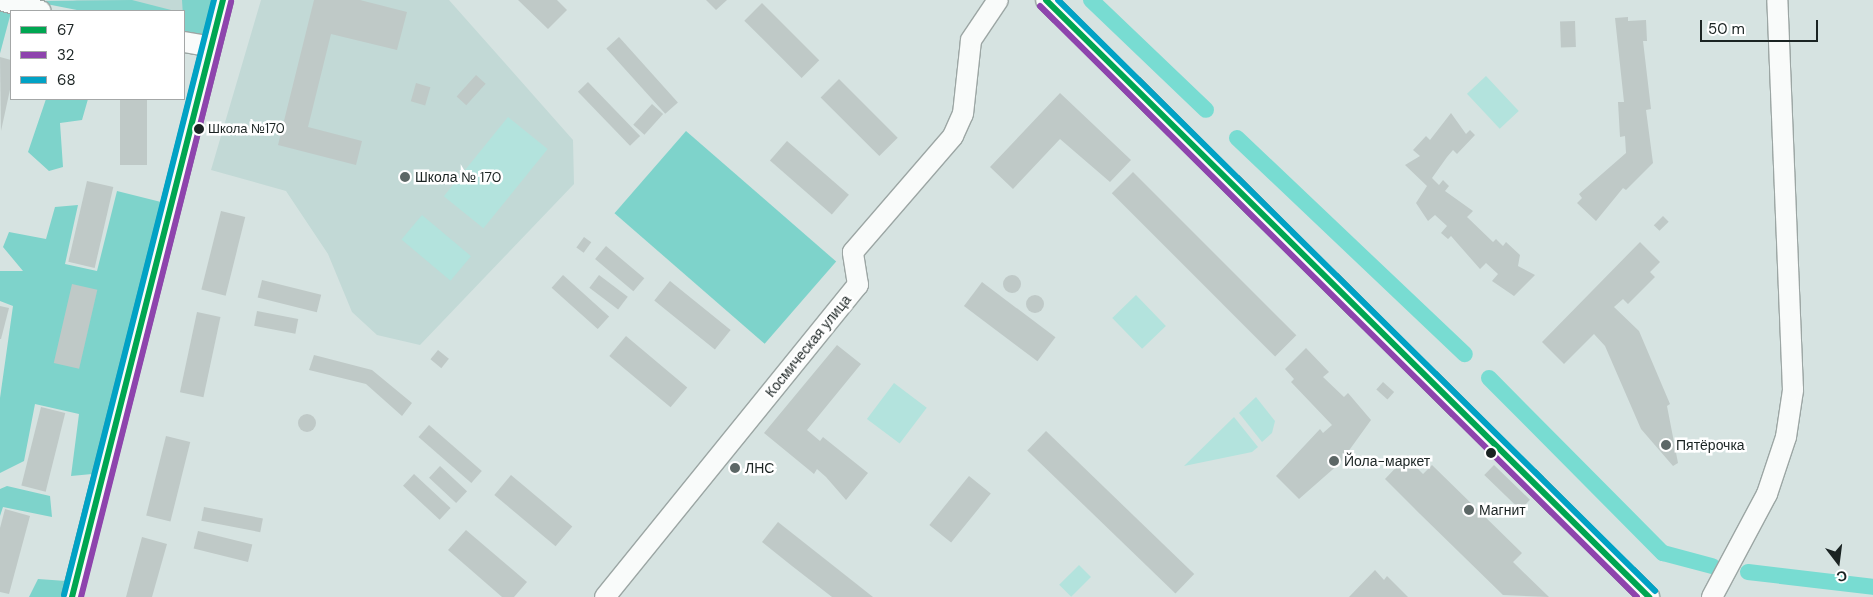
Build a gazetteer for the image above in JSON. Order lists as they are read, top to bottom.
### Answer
{
  "streets": {
    "street": ["Космическая улица"]
  },
  "places": [
    "Школа №170",
    "Школа № 170",
    "Пятёрочка",
    "Йола-маркет",
    "ЛНС",
    "Магнит"
  ],
  "lines": ["transit line 67", "transit line 68", "transit line 32"],
  "legend": ["67", "32", "68"],
  "scale_bar": "50 m",
  "north": "bottom"
}
